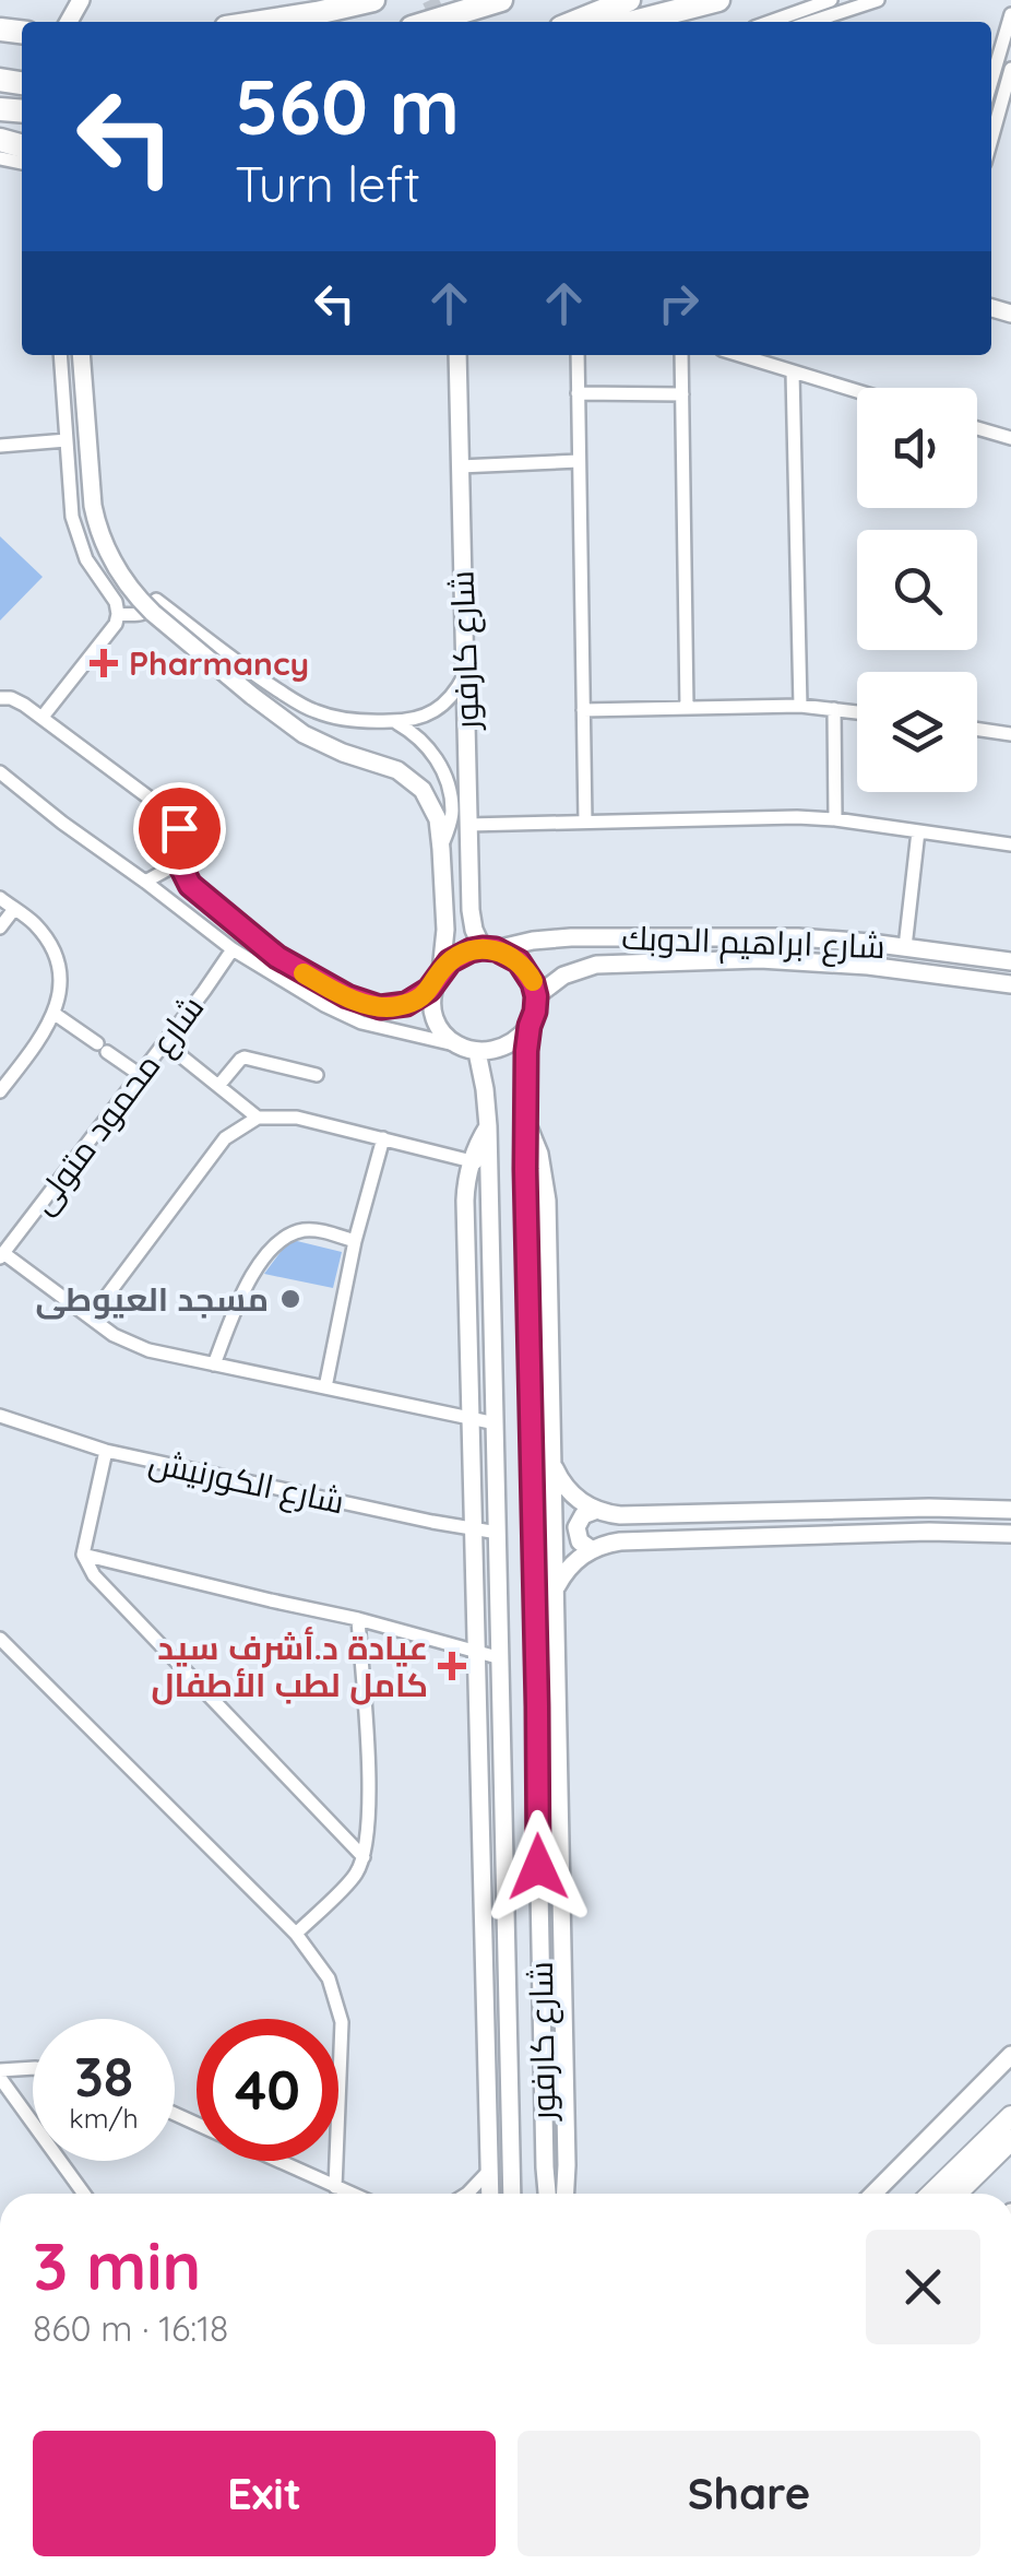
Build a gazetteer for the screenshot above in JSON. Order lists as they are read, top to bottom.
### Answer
{
  "streets": {
    "street": [
      "شارع كارفور",
      "شارع ابراهيم الدوبك",
      "شارع محمود متولى",
      "شارع الكورنيش"
    ]
  },
  "crossings": [
    ["شارع كارفور", "شارع ابراهيم الدوبك"],
    ["شارع كارفور", "شارع الكورنيش"]
  ],
  "places": {
    "health": ["Pharmancy", "عيادة د.أشرف سيد كامل لطب الأطفال"],
    "other": ["مسجد العيوطى"]
  },
  "page": {
    "turn": ["560 m", "Turn left"],
    "speed": "38 km/h",
    "limit": "40",
    "heading": ["3 min", "860 m · 16:18"],
    "buttons": ["Exit", "Share"]
  }
}
